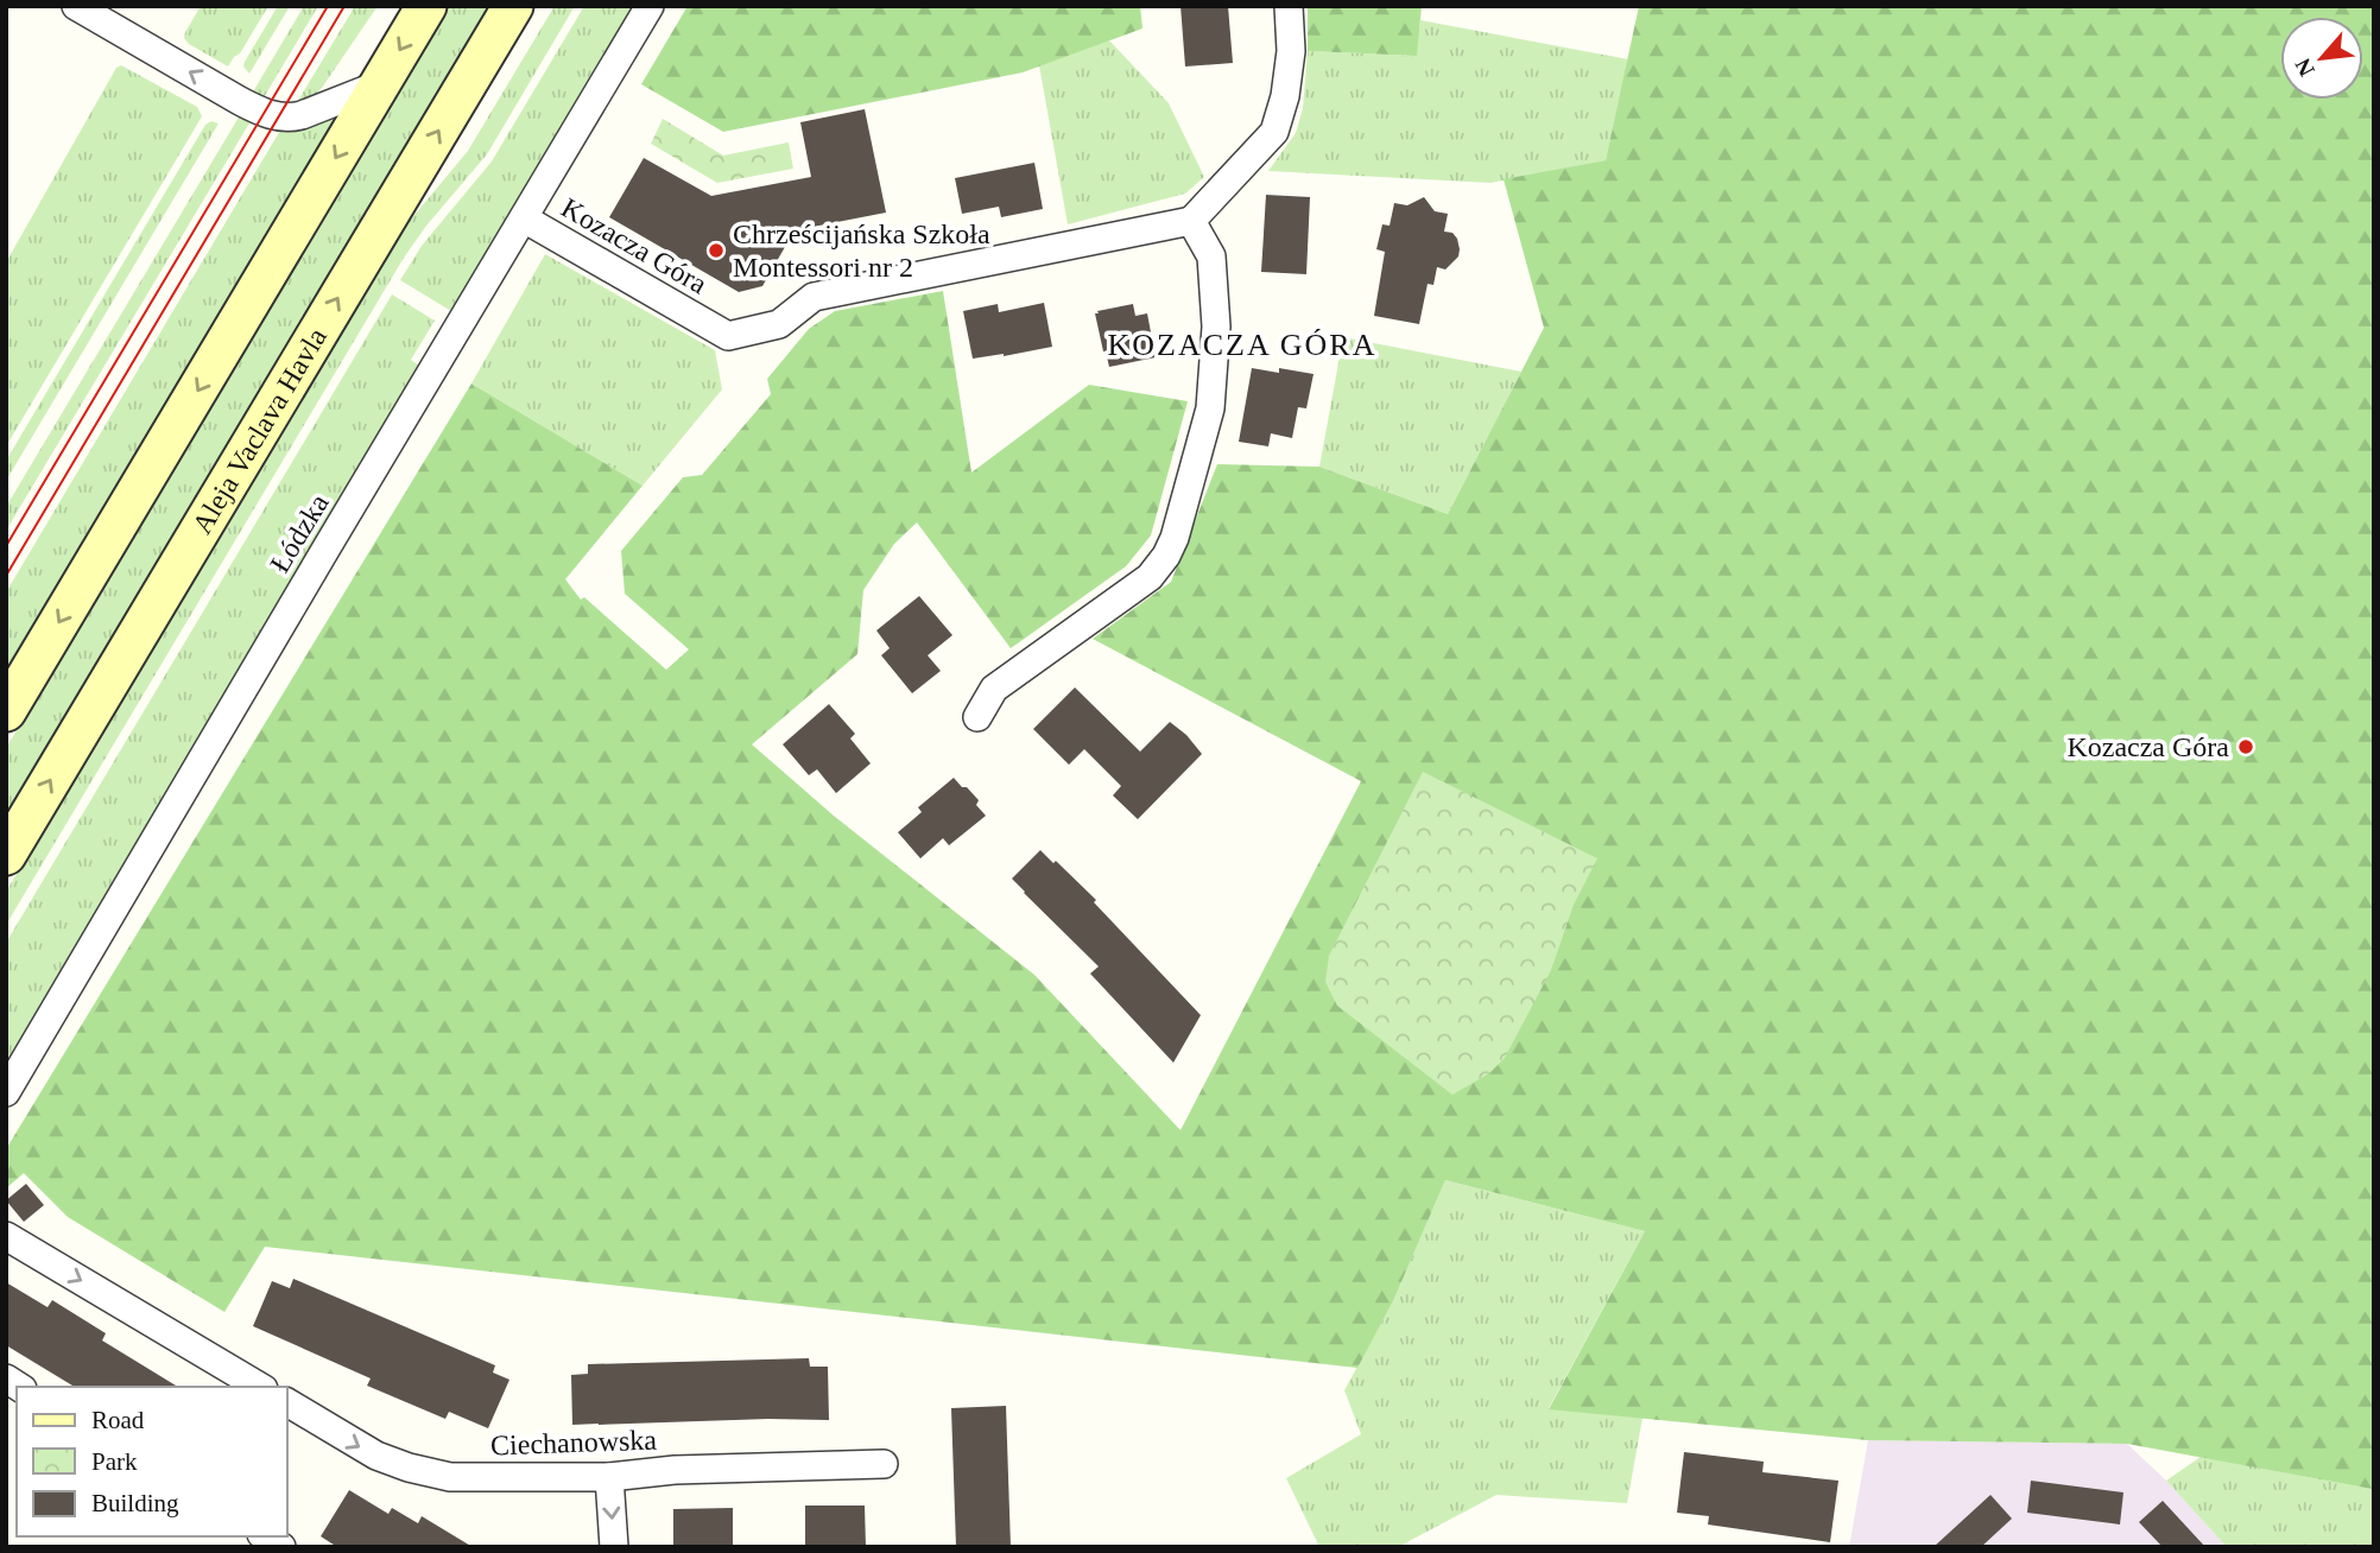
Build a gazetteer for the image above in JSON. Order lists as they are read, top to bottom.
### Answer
{
  "streets": {
    "main road": ["Aleja Vaclava Havla"],
    "street": ["Kozacza Góra", "Łódzka", "Ciechanowska"]
  },
  "crossings": [
    ["Kozacza Góra", "Łódzka"]
  ],
  "one_way": ["Ciechanowska"],
  "districts": ["KOZACZA GÓRA"],
  "places": ["Chrześcijańska Szkoła Montessori nr 2", "Kozacza Góra"],
  "legend": ["Road", "Park", "Building"],
  "north": "bottom left"
}
